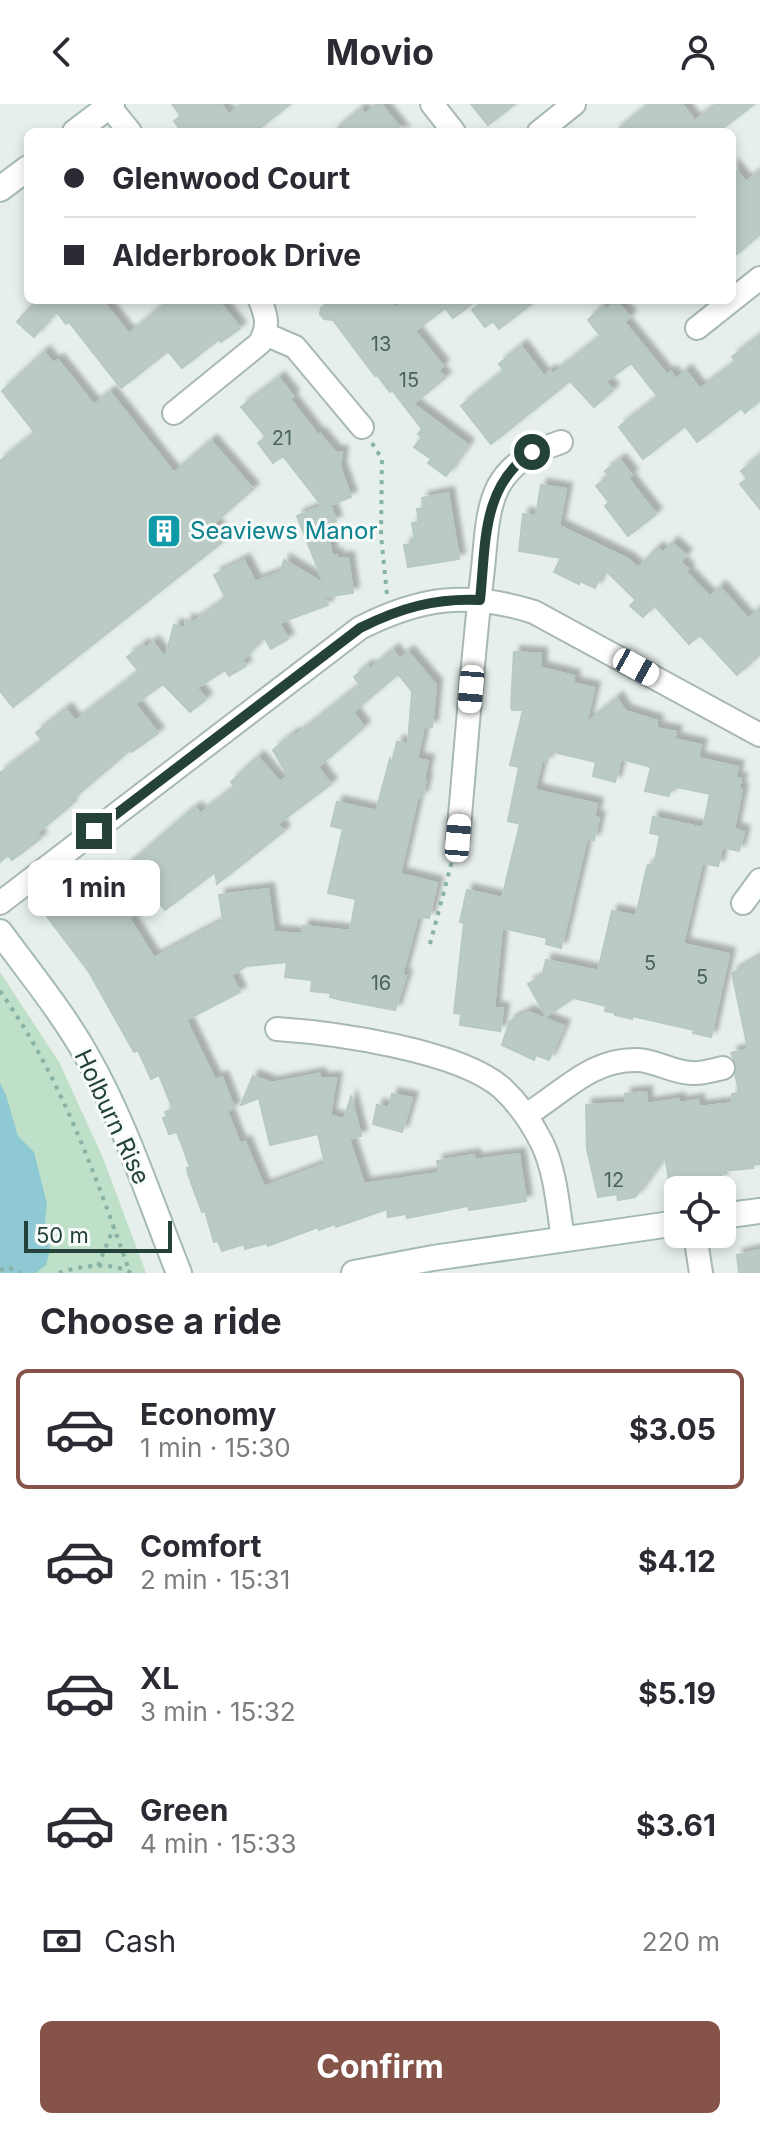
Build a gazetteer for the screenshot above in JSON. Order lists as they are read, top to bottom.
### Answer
{
  "streets": {
    "street": ["Holburn Rise"]
  },
  "places": {
    "building": ["Seaviews Manor"]
  },
  "house_numbers": [
    "13",
    "15",
    "21",
    "5",
    "5",
    "16",
    "12"
  ],
  "scale_bar": "50 m",
  "page": {
    "header": "Movio",
    "banner": ["Glenwood Court", "Alderbrook Drive"],
    "bubble": "1 min",
    "scale": "50 m",
    "heading": "Choose a ride",
    "list": [
      {
        "name": "Economy",
        "note": "1 min · 15:30",
        "value": "$3.05"
      },
      {
        "name": "Comfort",
        "note": "2 min · 15:31",
        "value": "$4.12"
      },
      {
        "name": "XL",
        "note": "3 min · 15:32",
        "value": "$5.19"
      },
      {
        "name": "Green",
        "note": "4 min · 15:33",
        "value": "$3.61"
      }
    ],
    "pay": ["Cash", "220 m"],
    "buttons": "Confirm"
  }
}
